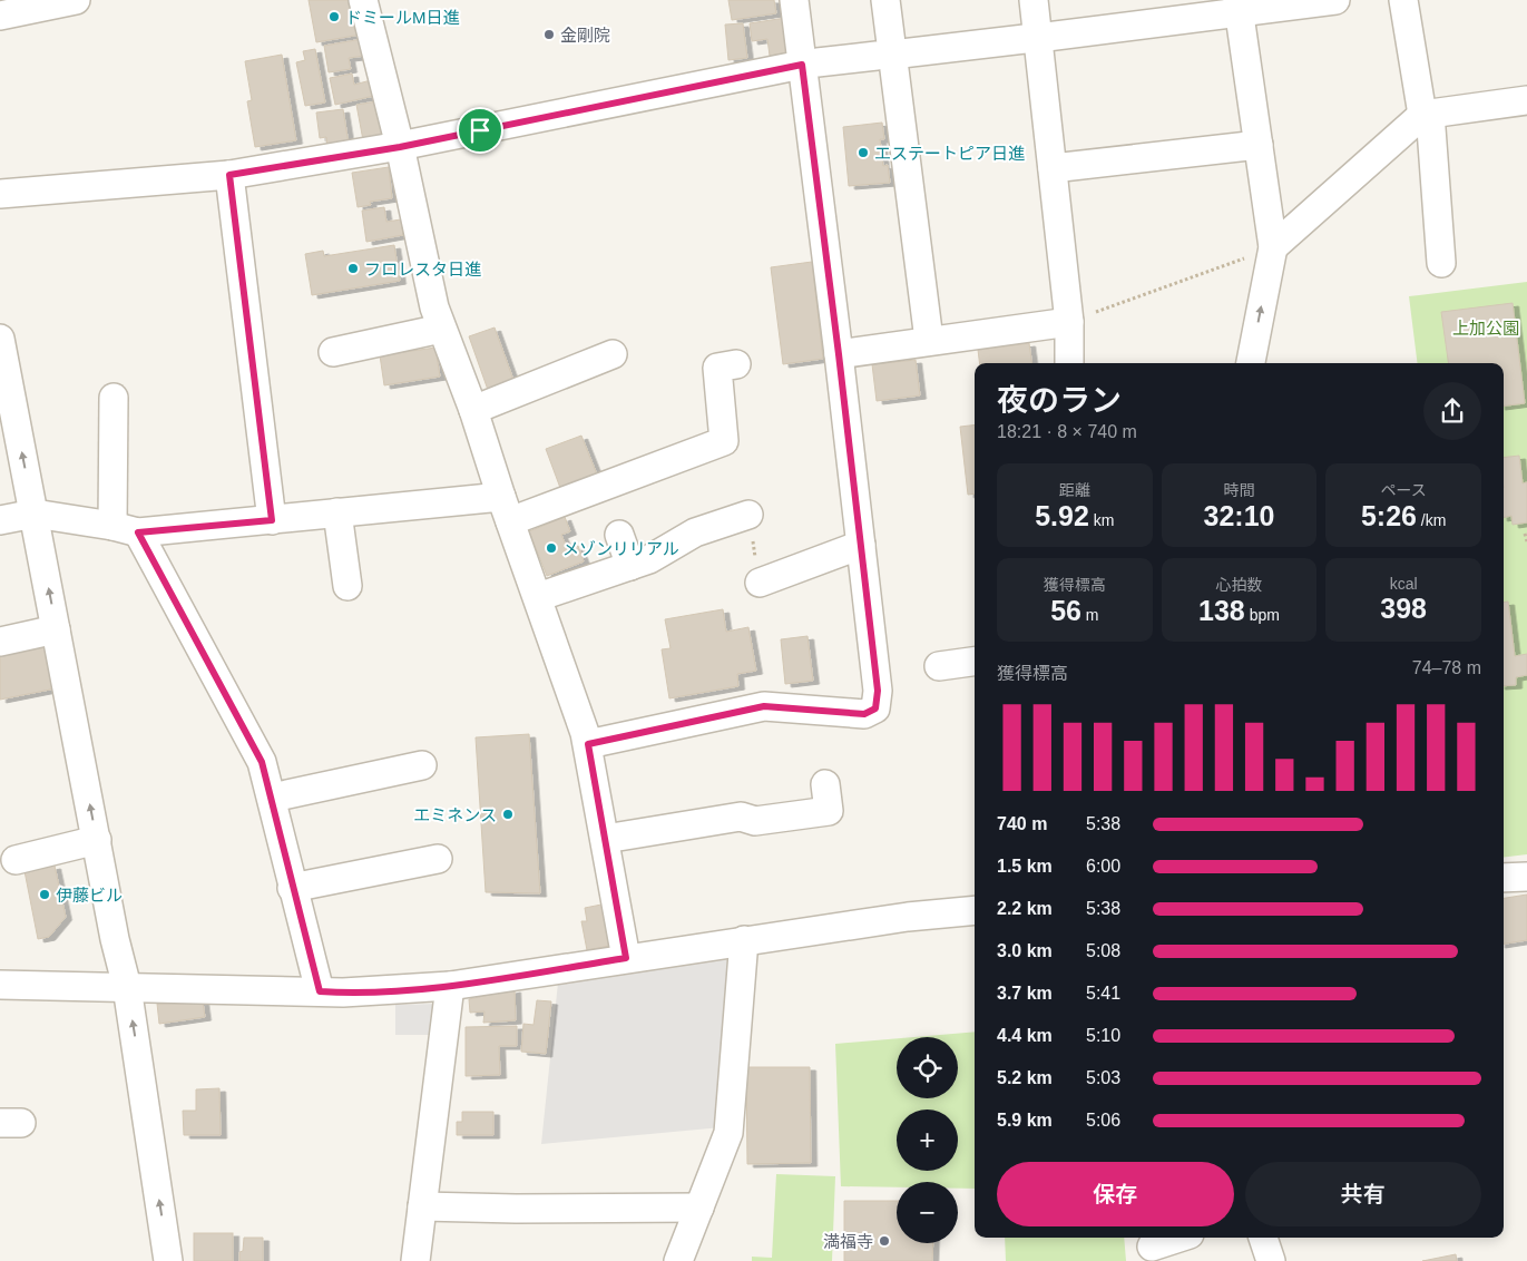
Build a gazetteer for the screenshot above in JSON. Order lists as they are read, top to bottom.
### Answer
{
  "parks": ["上加公園"],
  "places": [
    "ドミールM日進",
    "金剛院",
    "エステートピア日進",
    "フロレスタ日進",
    "メゾンリリアル",
    "エミネンス",
    "伊藤ビル",
    "満福寺"
  ],
  "page": {
    "heading": ["夜のラン", "18:21 · 8 × 740 m"],
    "stats": [
      ["距離", "5.92 km"],
      ["時間", "32:10"],
      ["ペース", "5:26 /km"],
      ["獲得標高", "56 m"],
      ["心拍数", "138 bpm"],
      ["kcal", "398"]
    ],
    "chart": ["獲得標高", "74–78 m"],
    "list": [
      {
        "name": "740 m",
        "note": "5:38"
      },
      {
        "name": "1.5 km",
        "note": "6:00"
      },
      {
        "name": "2.2 km",
        "note": "5:38"
      },
      {
        "name": "3.0 km",
        "note": "5:08"
      },
      {
        "name": "3.7 km",
        "note": "5:41"
      },
      {
        "name": "4.4 km",
        "note": "5:10"
      },
      {
        "name": "5.2 km",
        "note": "5:03"
      },
      {
        "name": "5.9 km",
        "note": "5:06"
      }
    ],
    "map_buttons": ["+", "−"],
    "buttons": ["保存", "共有"]
  }
}
